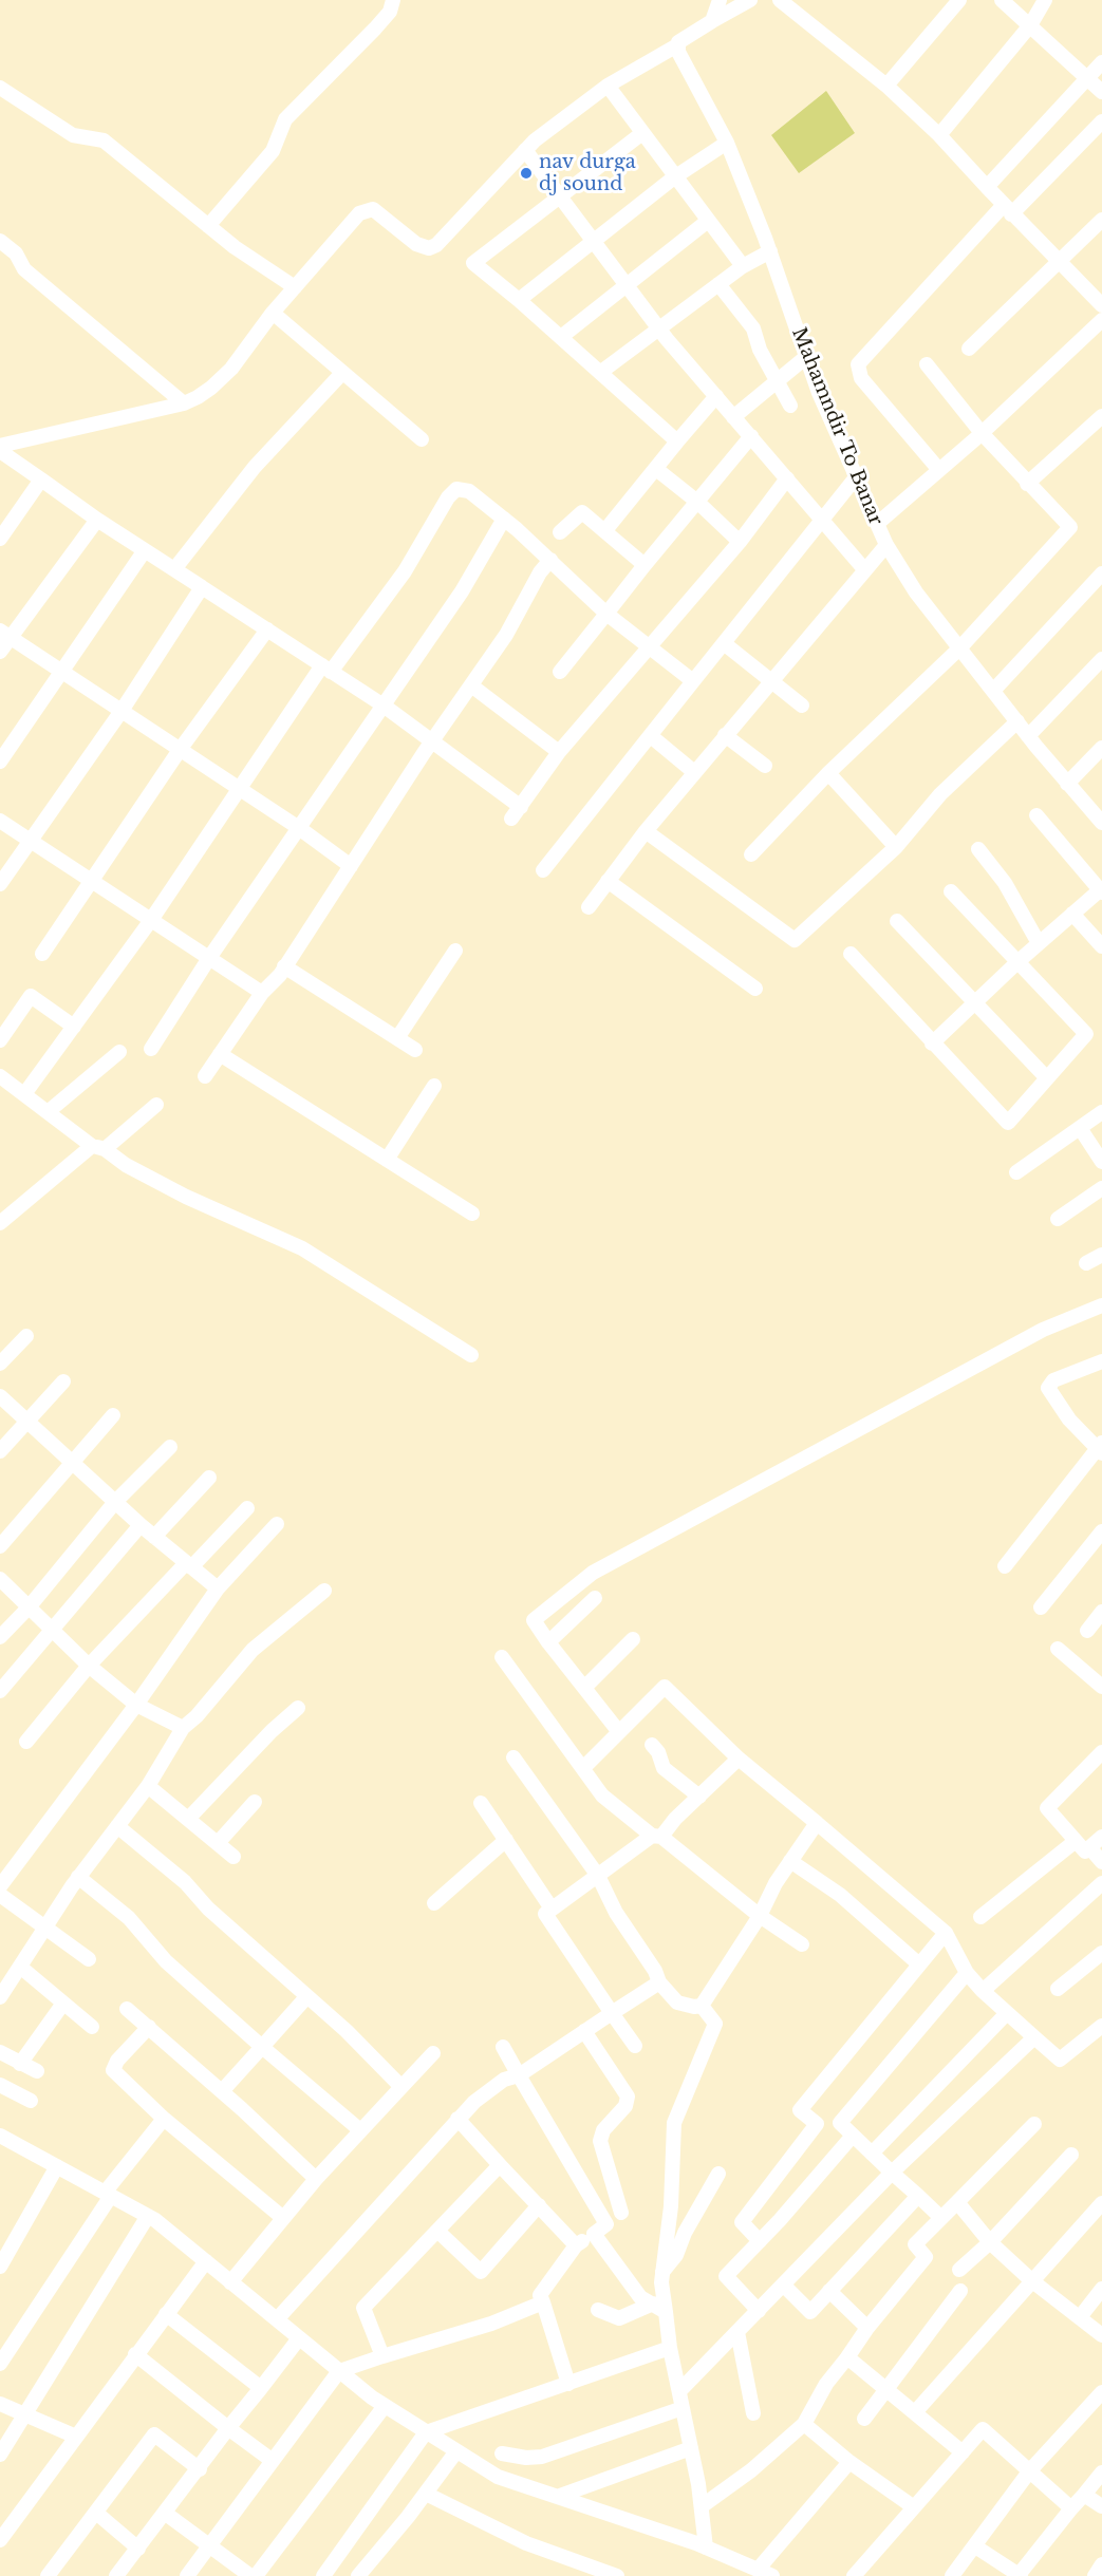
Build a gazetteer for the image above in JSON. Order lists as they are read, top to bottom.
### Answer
{
  "streets": {
    "street": ["Mahamndir To Banar"]
  },
  "places": ["nav durga dj sound"]
}
